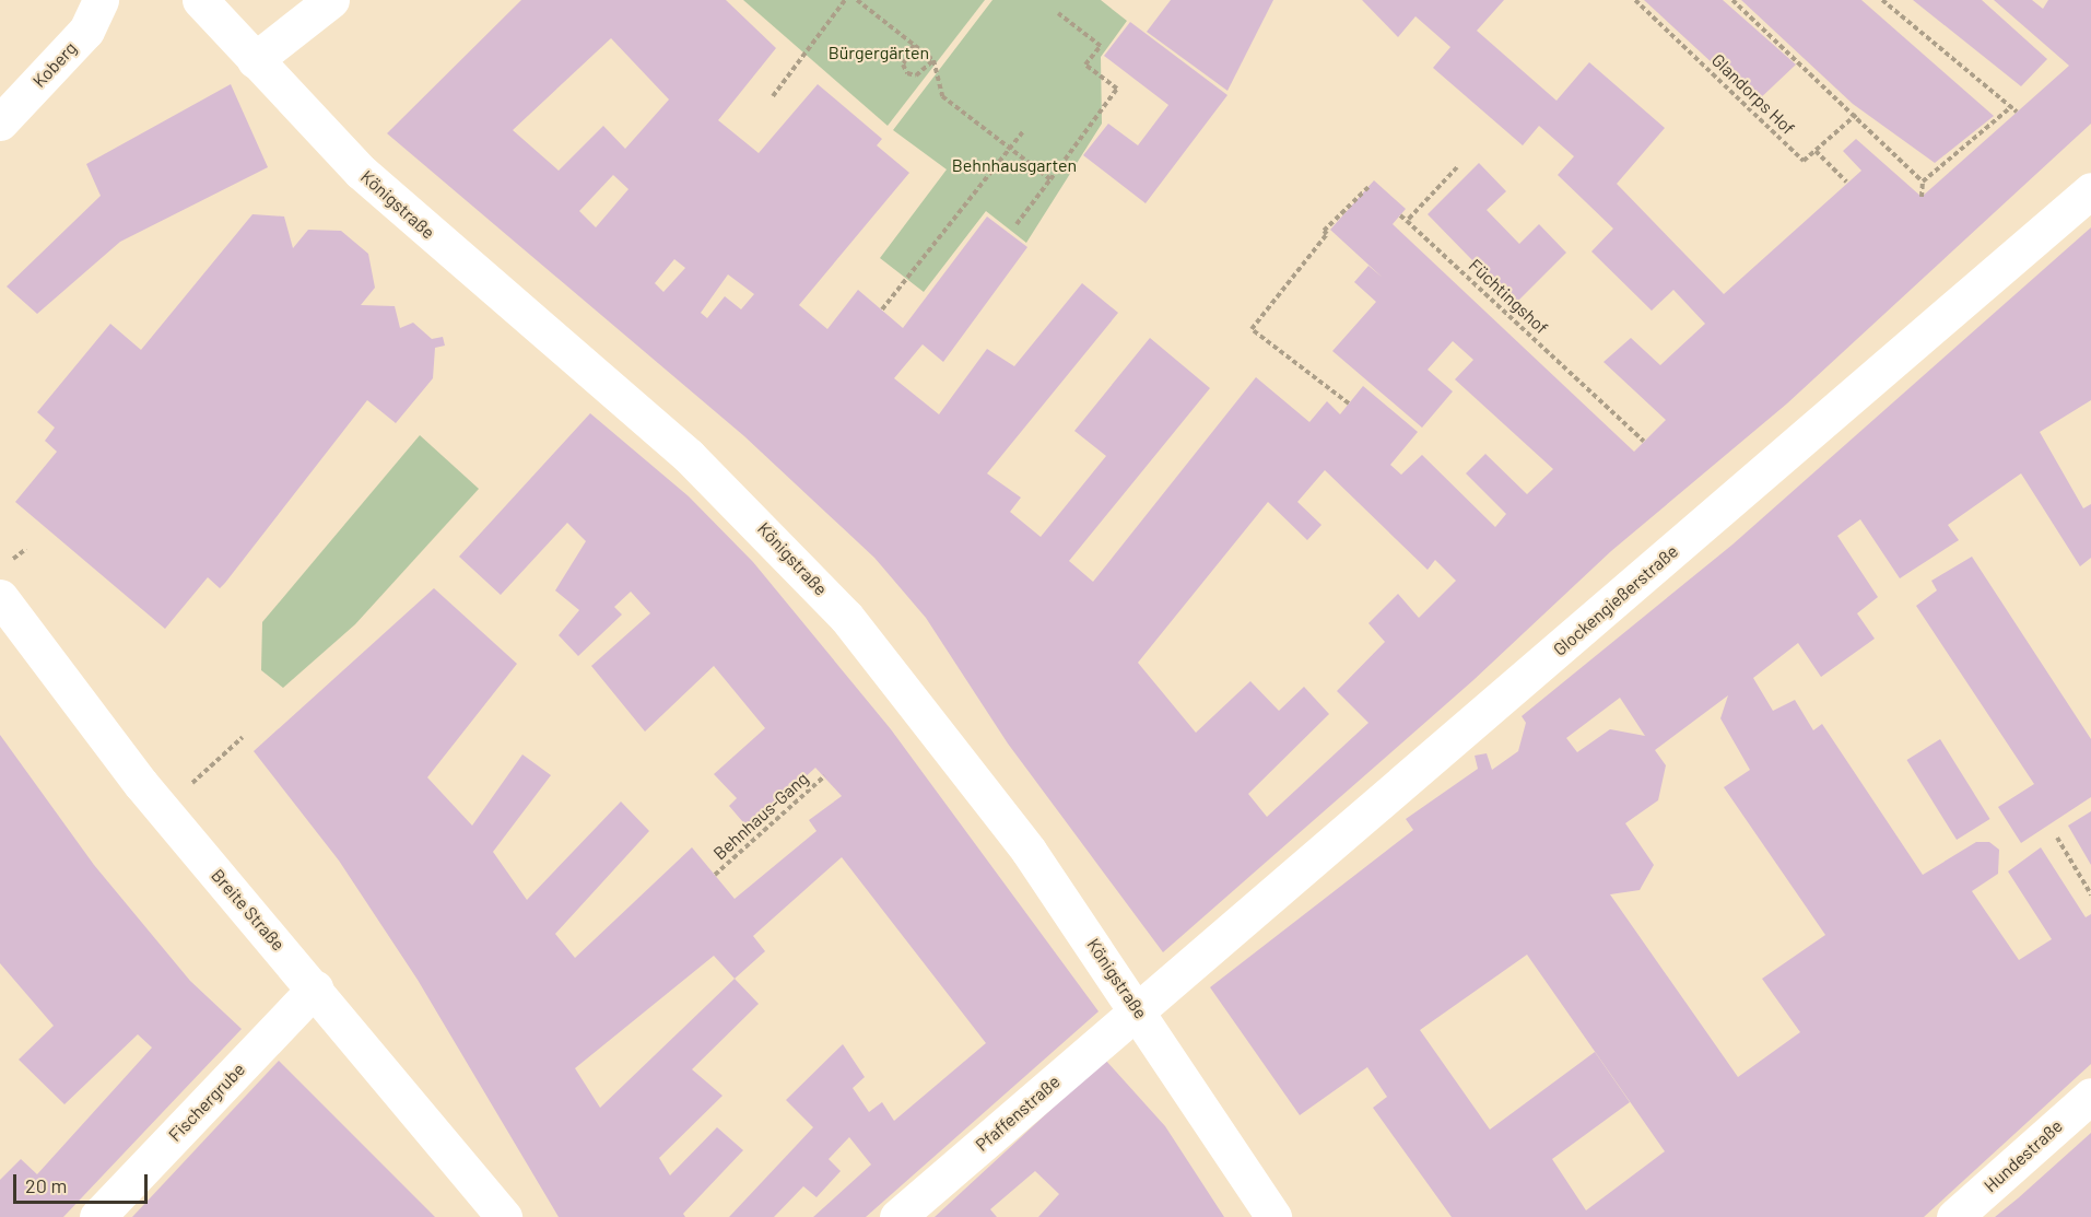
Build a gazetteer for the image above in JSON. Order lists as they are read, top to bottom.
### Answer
{
  "streets": {
    "street": [
      "Koberg",
      "Königstraße",
      "Glockengießerstraße",
      "Breite Straße",
      "Fischergrube",
      "Pfaffenstraße",
      "Hundestraße"
    ],
    "path": ["Glandorps Hof", "Füchtingshof", "Behnhaus-Gang"]
  },
  "crossings": [
    ["Königstraße", "Glockengießerstraße"],
    ["Königstraße", "Pfaffenstraße"],
    ["Glockengießerstraße", "Pfaffenstraße"],
    ["Breite Straße", "Fischergrube"]
  ],
  "parks": ["Bürgergärten", "Behnhausgarten"],
  "scale_bar": "20 m"
}
